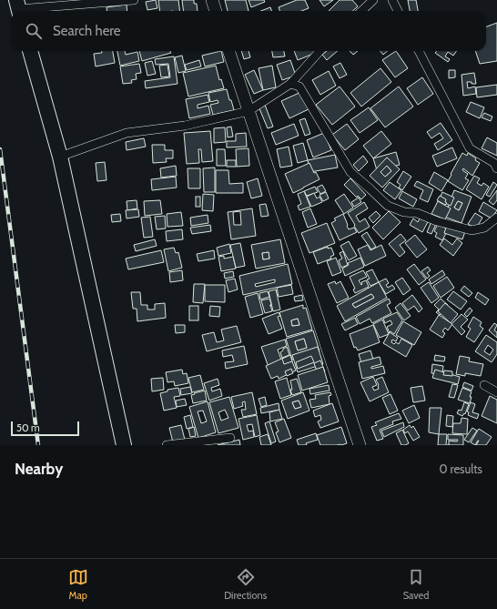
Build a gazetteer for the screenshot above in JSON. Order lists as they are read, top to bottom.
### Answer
{
  "scale_bar": "50 m",
  "page": {
    "search": "Search here",
    "scale": "50 m",
    "heading": ["Nearby", "0 results"],
    "nav": ["Map", "Directions", "Saved"]
  }
}
